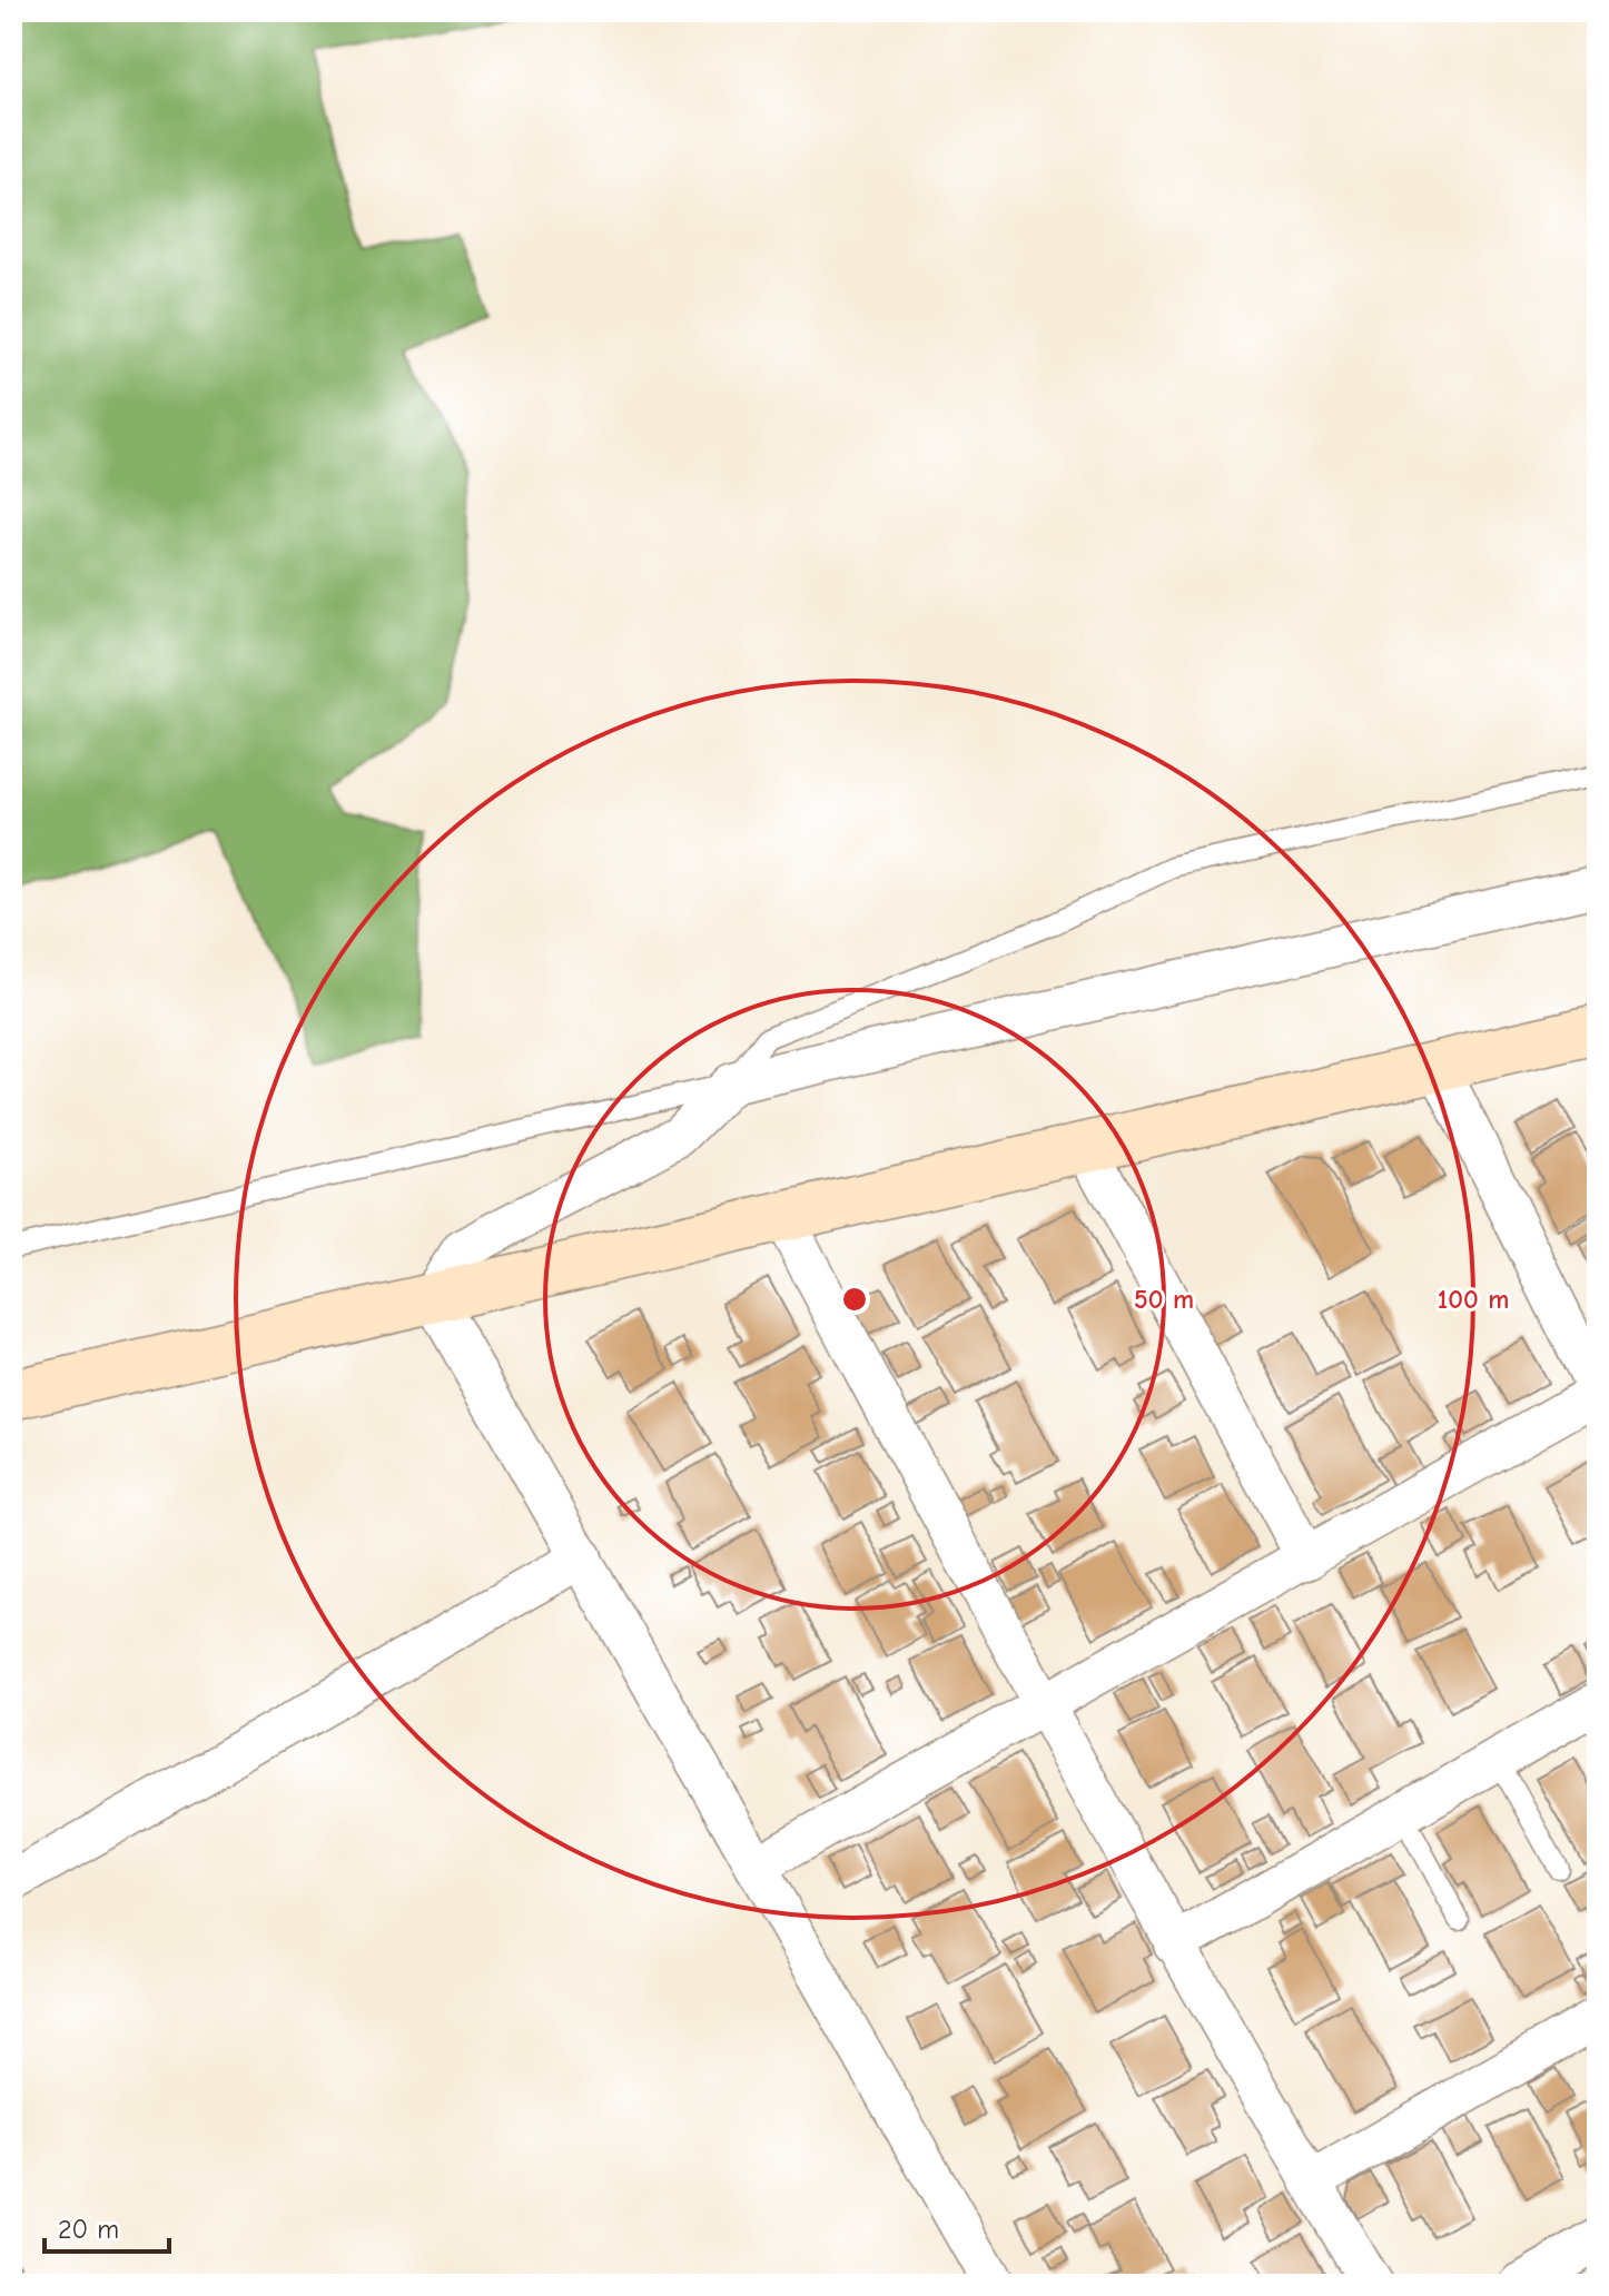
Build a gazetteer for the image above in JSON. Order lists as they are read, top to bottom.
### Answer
{
  "scale_bar": "20 m",
  "rings": ["50 m", "100 m"]
}
